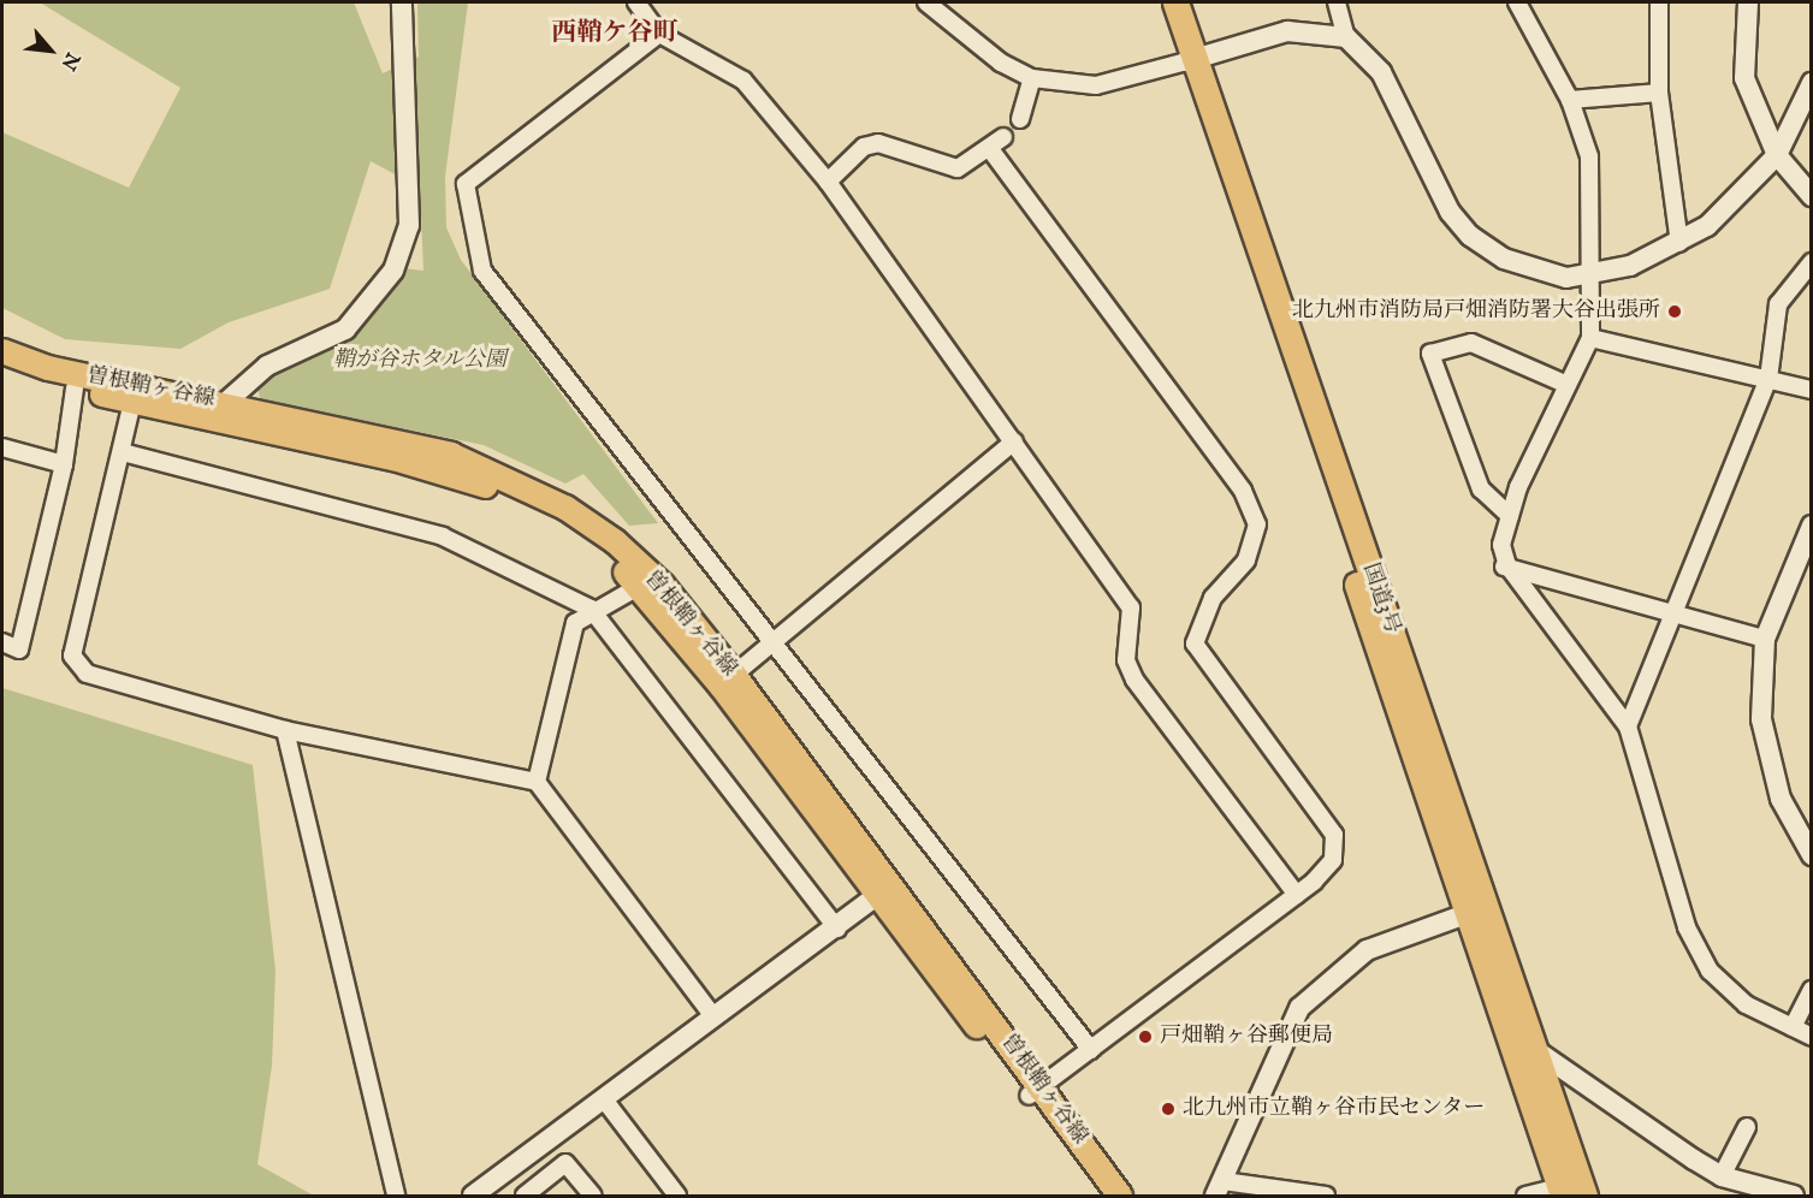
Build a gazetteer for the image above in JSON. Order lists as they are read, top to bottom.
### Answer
{
  "streets": {
    "highway": ["国道3号"],
    "main road": ["曽根鞘ヶ谷線"]
  },
  "districts": ["西鞘ケ谷町"],
  "parks": ["鞘が谷ホタル公園"],
  "places": ["北九州市消防局戸畑消防署大谷出張所", "戸畑鞘ヶ谷郵便局", "北九州市立鞘ヶ谷市民センター"],
  "north": "bottom right"
}
